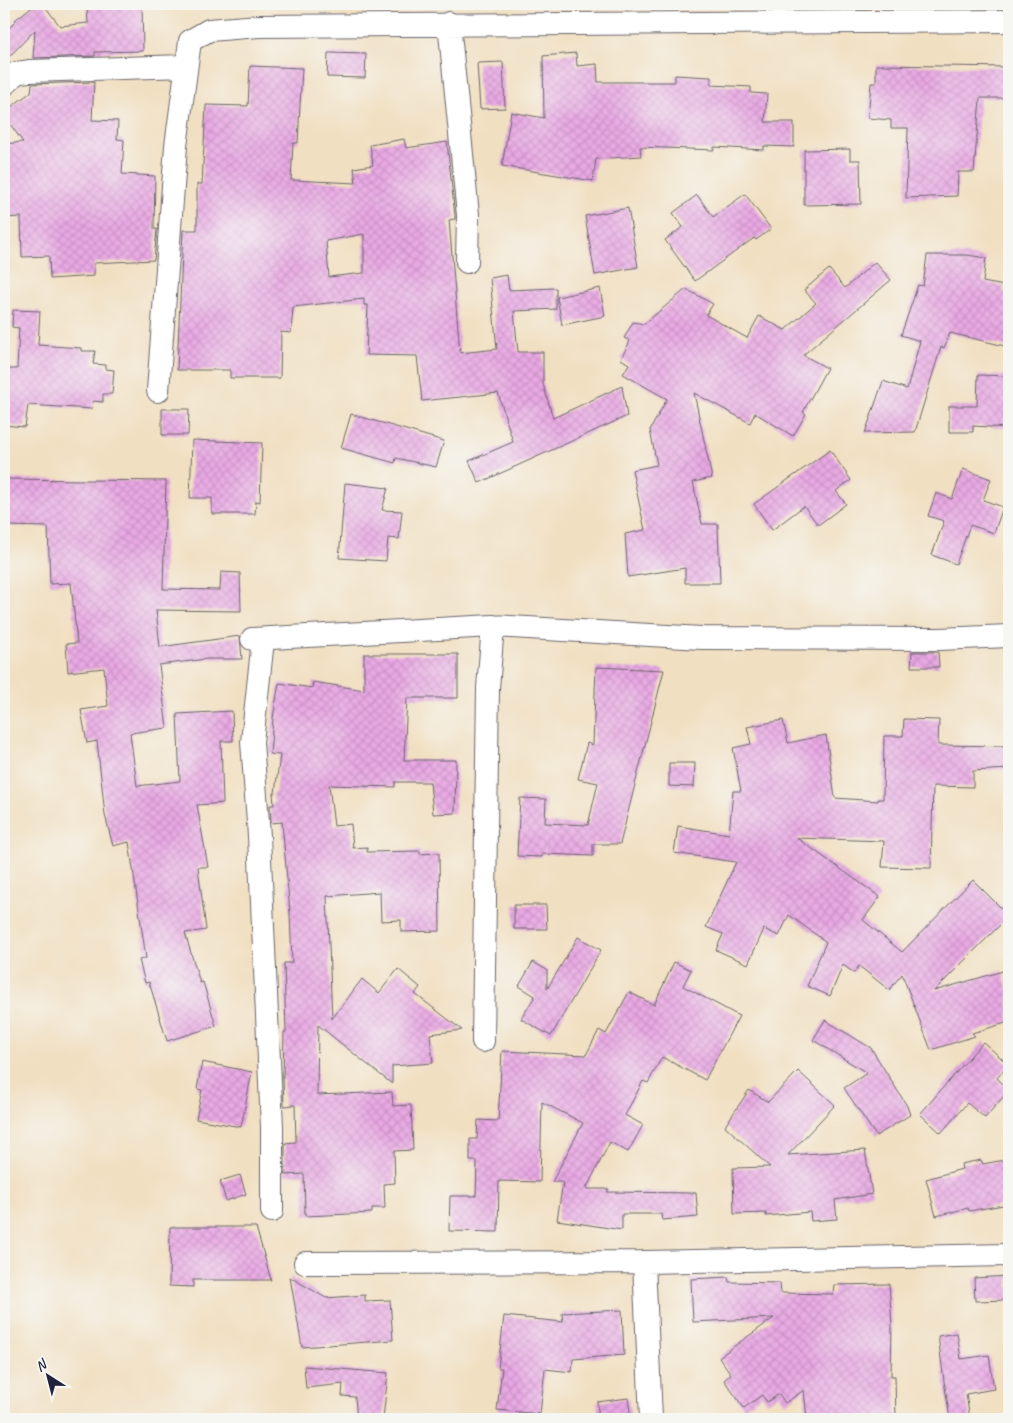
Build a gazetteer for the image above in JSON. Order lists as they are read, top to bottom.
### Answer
{
  "north": "top left"
}
